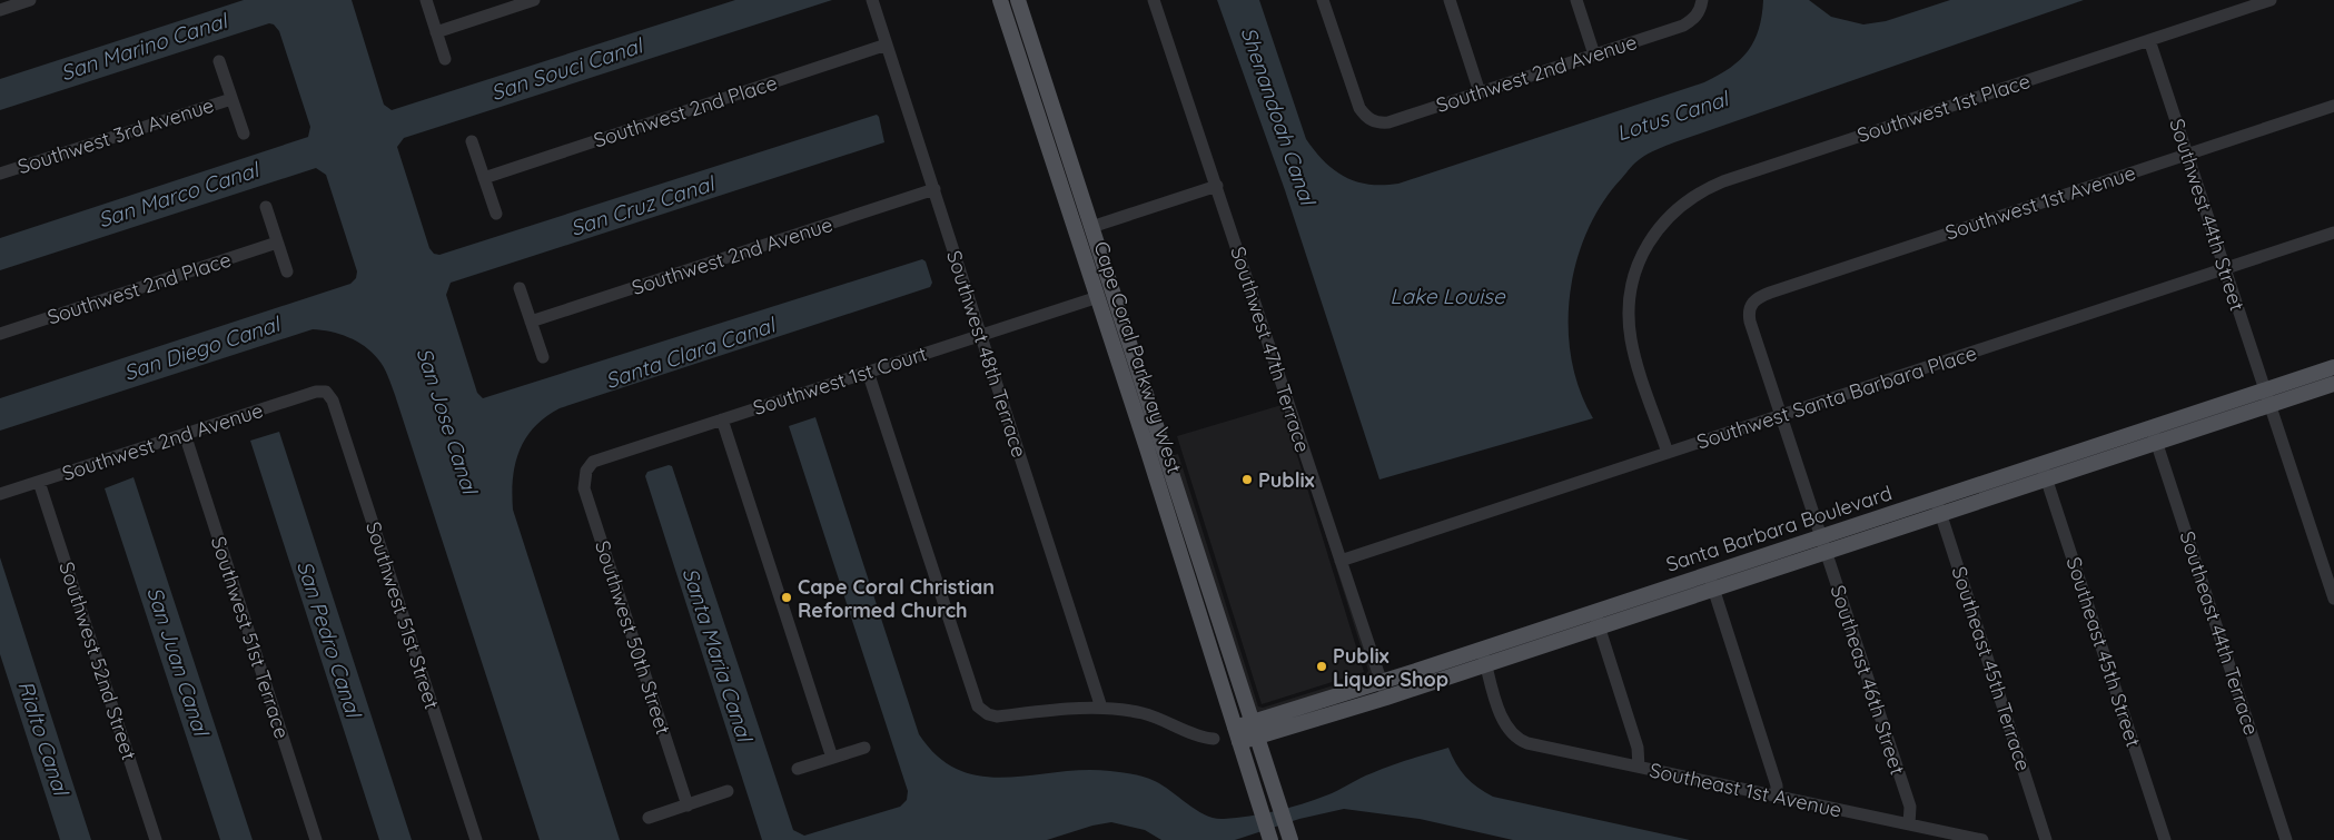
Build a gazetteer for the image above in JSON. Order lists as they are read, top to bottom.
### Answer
{
  "streets": {
    "main road": ["Cape Coral Parkway West", "Santa Barbara Boulevard"],
    "street": [
      "Southwest 2nd Avenue",
      "Southwest 1st Place",
      "Southwest 2nd Place",
      "Southwest 3rd Avenue",
      "Southwest 1st Avenue",
      "Southwest 44th Street",
      "Southwest 47th Terrace",
      "Southwest 48th Terrace",
      "Southwest 1st Court",
      "Southwest Santa Barbara Place",
      "Southwest 51st Street",
      "Southeast 44th Terrace",
      "Southwest 51st Terrace",
      "Southwest 50th Street",
      "Southeast 45th Street",
      "Southwest 52nd Street",
      "Southeast 45th Terrace",
      "Southeast 46th Street",
      "Southeast 1st Avenue"
    ]
  },
  "crossings": [
    ["Southwest 2nd Avenue", "Southwest 48th Terrace"],
    ["Southwest 2nd Avenue", "Southwest 51st Street"],
    ["Southwest 2nd Avenue", "Southwest 51st Terrace"],
    ["Southwest 2nd Avenue", "Southwest 52nd Street"],
    ["Southwest 1st Place", "Southwest 44th Street"],
    ["Southwest 1st Place", "Southwest Santa Barbara Place"],
    ["Southwest 2nd Place", "Southwest 48th Terrace"],
    ["Southwest 1st Avenue", "Southwest 44th Street"],
    ["Southwest 1st Avenue", "Southeast 46th Street"],
    ["Southwest 44th Street", "Southwest Santa Barbara Place"],
    ["Southwest 44th Street", "Santa Barbara Boulevard"],
    ["Southwest 47th Terrace", "Southwest Santa Barbara Place"],
    ["Southwest 47th Terrace", "Santa Barbara Boulevard"],
    ["Southwest 48th Terrace", "Southwest 1st Court"],
    ["Cape Coral Parkway West", "Southwest 1st Court"],
    ["Cape Coral Parkway West", "Santa Barbara Boulevard"],
    ["Southwest 1st Court", "Southwest 50th Street"],
    ["Southwest Santa Barbara Place", "Southeast 46th Street"],
    ["Santa Barbara Boulevard", "Southeast 44th Terrace"],
    ["Santa Barbara Boulevard", "Southeast 45th Street"],
    ["Santa Barbara Boulevard", "Southeast 45th Terrace"],
    ["Santa Barbara Boulevard", "Southeast 46th Street"],
    ["Santa Barbara Boulevard", "Southeast 1st Avenue"],
    ["Southeast 46th Street", "Southeast 1st Avenue"]
  ],
  "water": [
    "San Marino Canal",
    "San Souci Canal",
    "Shenandoah Canal",
    "Lotus Canal",
    "San Marco Canal",
    "San Cruz Canal",
    "Lake Louise",
    "San Diego Canal",
    "Santa Clara Canal",
    "San Jose Canal",
    "San Pedro Canal",
    "Santa Maria Canal",
    "San Juan Canal",
    "Rialto Canal"
  ],
  "places": ["Publix", "Cape Coral Christian Reformed Church", "Publix Liquor Shop"]
}
